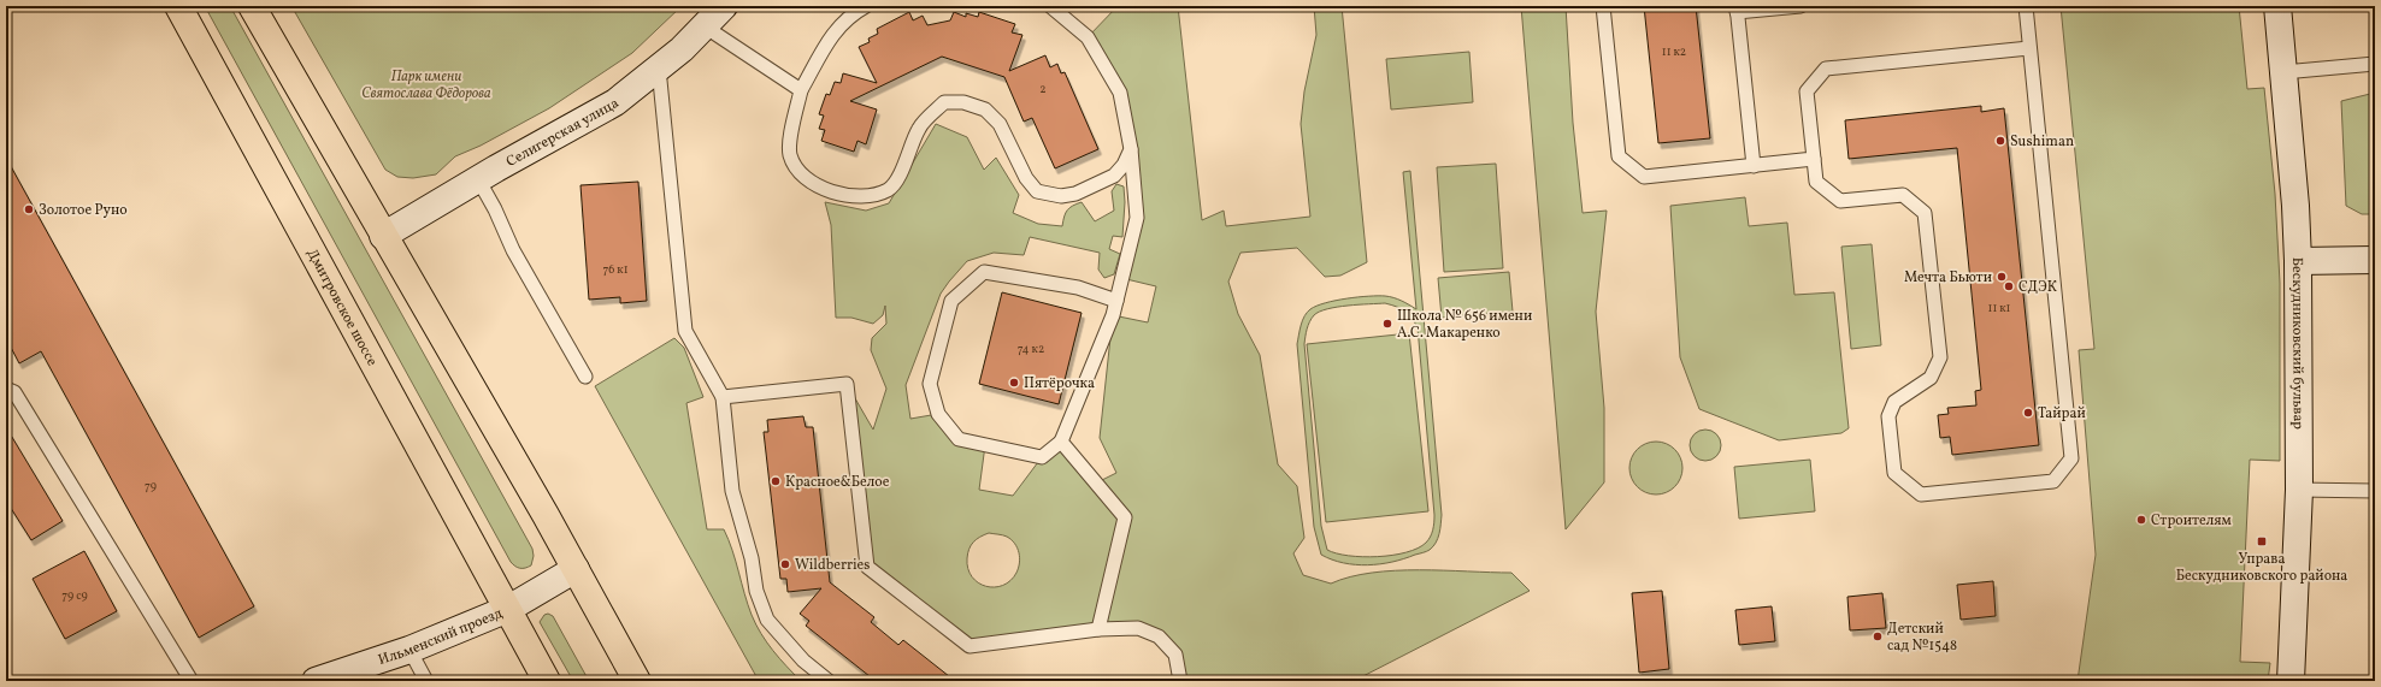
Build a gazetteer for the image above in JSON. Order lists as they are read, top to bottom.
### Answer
{
  "streets": {
    "main road": ["Дмитровское шоссе"],
    "street": ["Селигерская улица", "Бескудниковский бульвар", "Ильменский проезд"]
  },
  "crossings": [
    ["Дмитровское шоссе", "Ильменский проезд"]
  ],
  "parks": ["Парк имени Святослава Фёдорова"],
  "places": {
    "other": [
      "Sushiman",
      "Золотое Руно",
      "Мечта Бьюти",
      "СДЭК",
      "Школа № 656 имени А.С. Макаренко",
      "Пятёрочка",
      "Тайрай",
      "Красное&Белое",
      "Строителям",
      "Wildberries",
      "Детский сад №1548"
    ],
    "transit": ["Управа Бескудниковского района"]
  },
  "house_numbers": [
    "11 к2",
    "2",
    "76 к1",
    "11 к1",
    "74 к2",
    "79",
    "79 с9"
  ]
}
